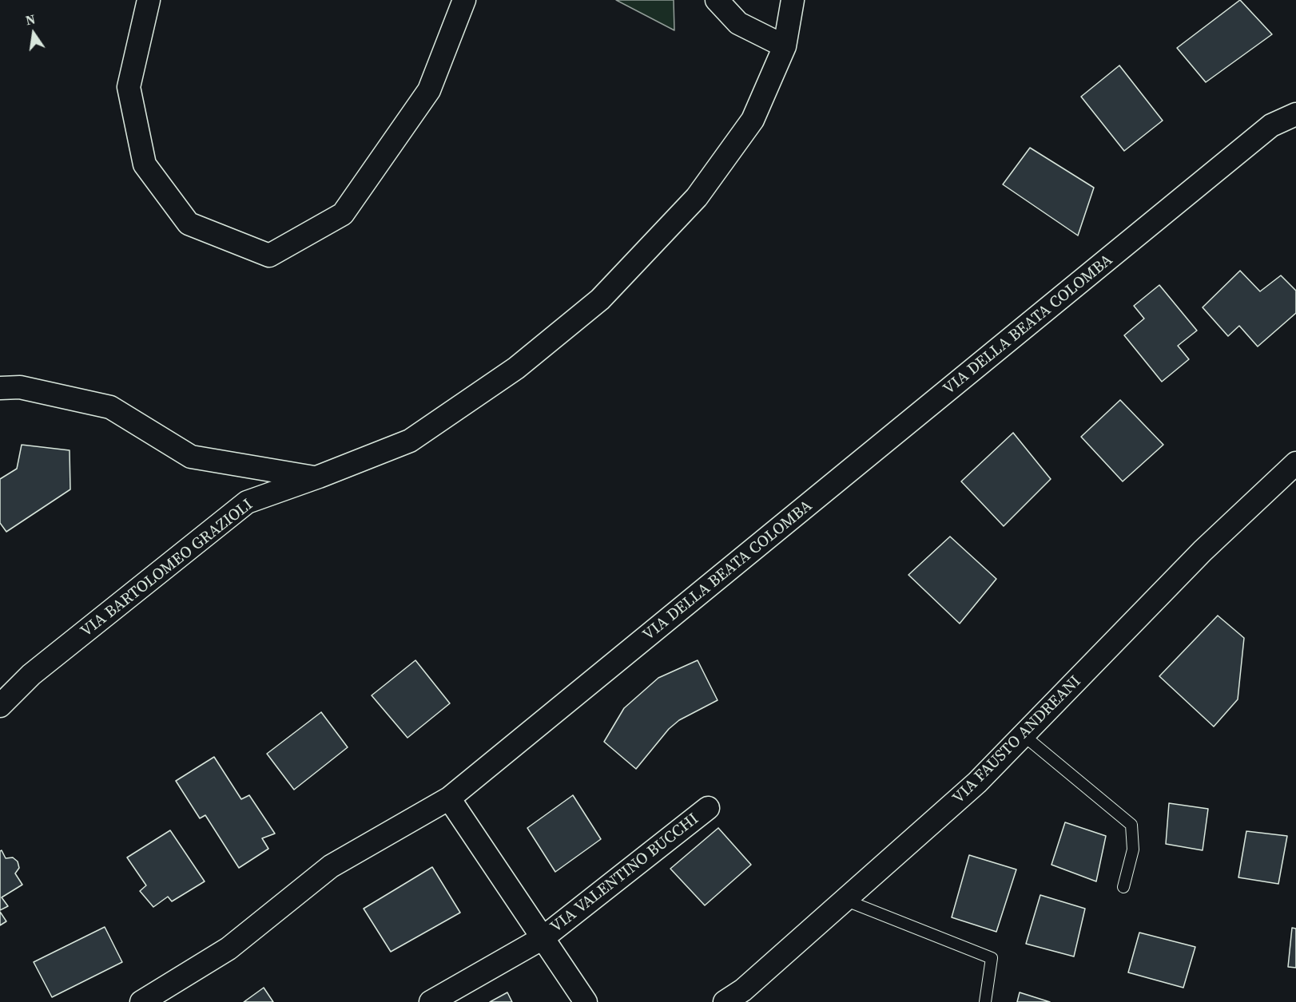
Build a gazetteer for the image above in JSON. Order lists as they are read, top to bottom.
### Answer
{
  "streets": {
    "street": [
      "VIA DELLA BEATA COLOMBA",
      "VIA BARTOLOMEO GRAZIOLI",
      "VIA FAUSTO ANDREANI",
      "VIA VALENTINO BUCCHI"
    ]
  },
  "crossings": [
    ["VIA DELLA BEATA COLOMBA", "VIA VALENTINO BUCCHI"]
  ],
  "north": "top"
}
